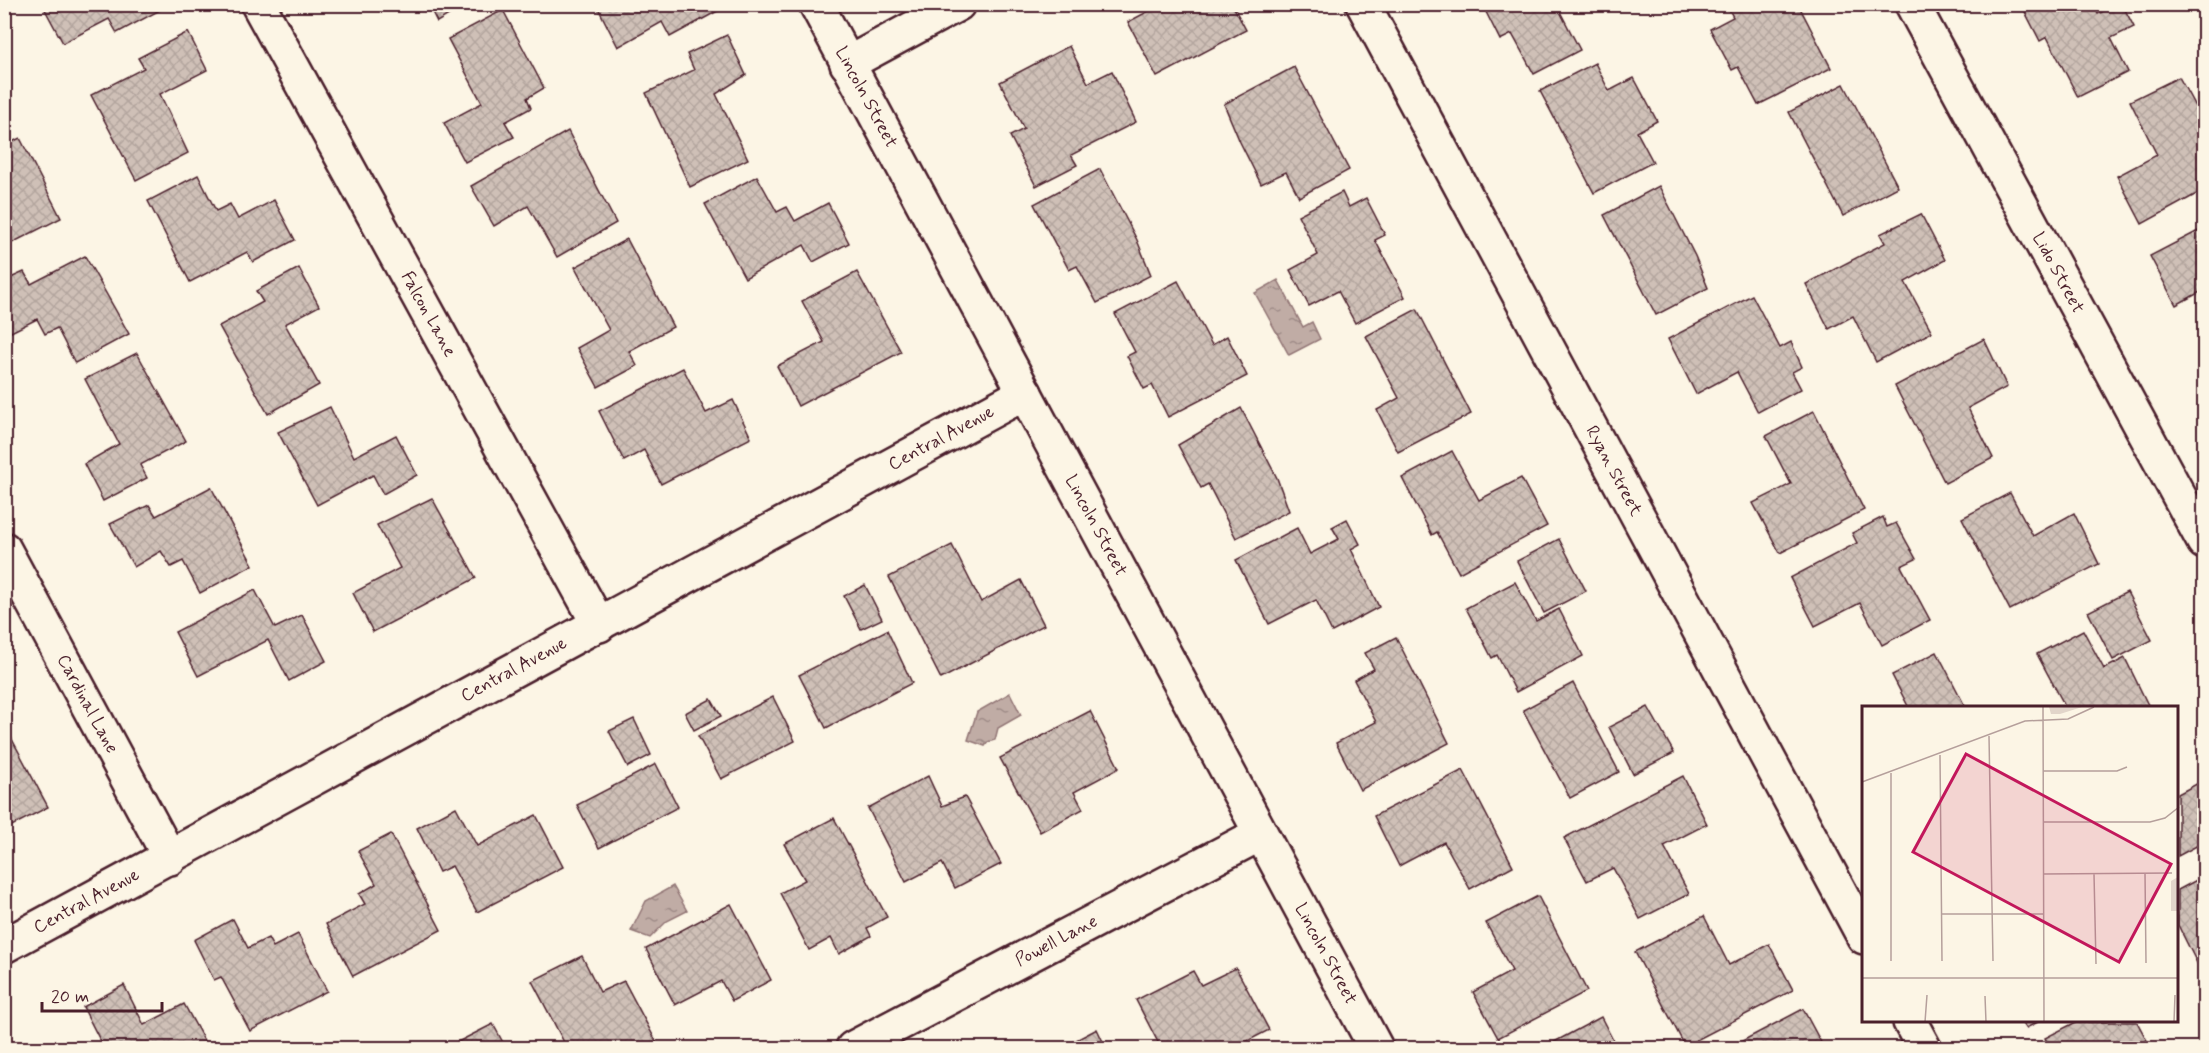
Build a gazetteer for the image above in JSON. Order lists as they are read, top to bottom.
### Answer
{
  "streets": {
    "street": [
      "Lincoln Street",
      "Lido Street",
      "Falcon Lane",
      "Central Avenue",
      "Ryan Street",
      "Cardinal Lane",
      "Powell Lane"
    ]
  },
  "crossings": [
    ["Lincoln Street", "Central Avenue"],
    ["Lincoln Street", "Powell Lane"],
    ["Falcon Lane", "Central Avenue"],
    ["Central Avenue", "Cardinal Lane"]
  ],
  "scale_bar": "20 m"
}
